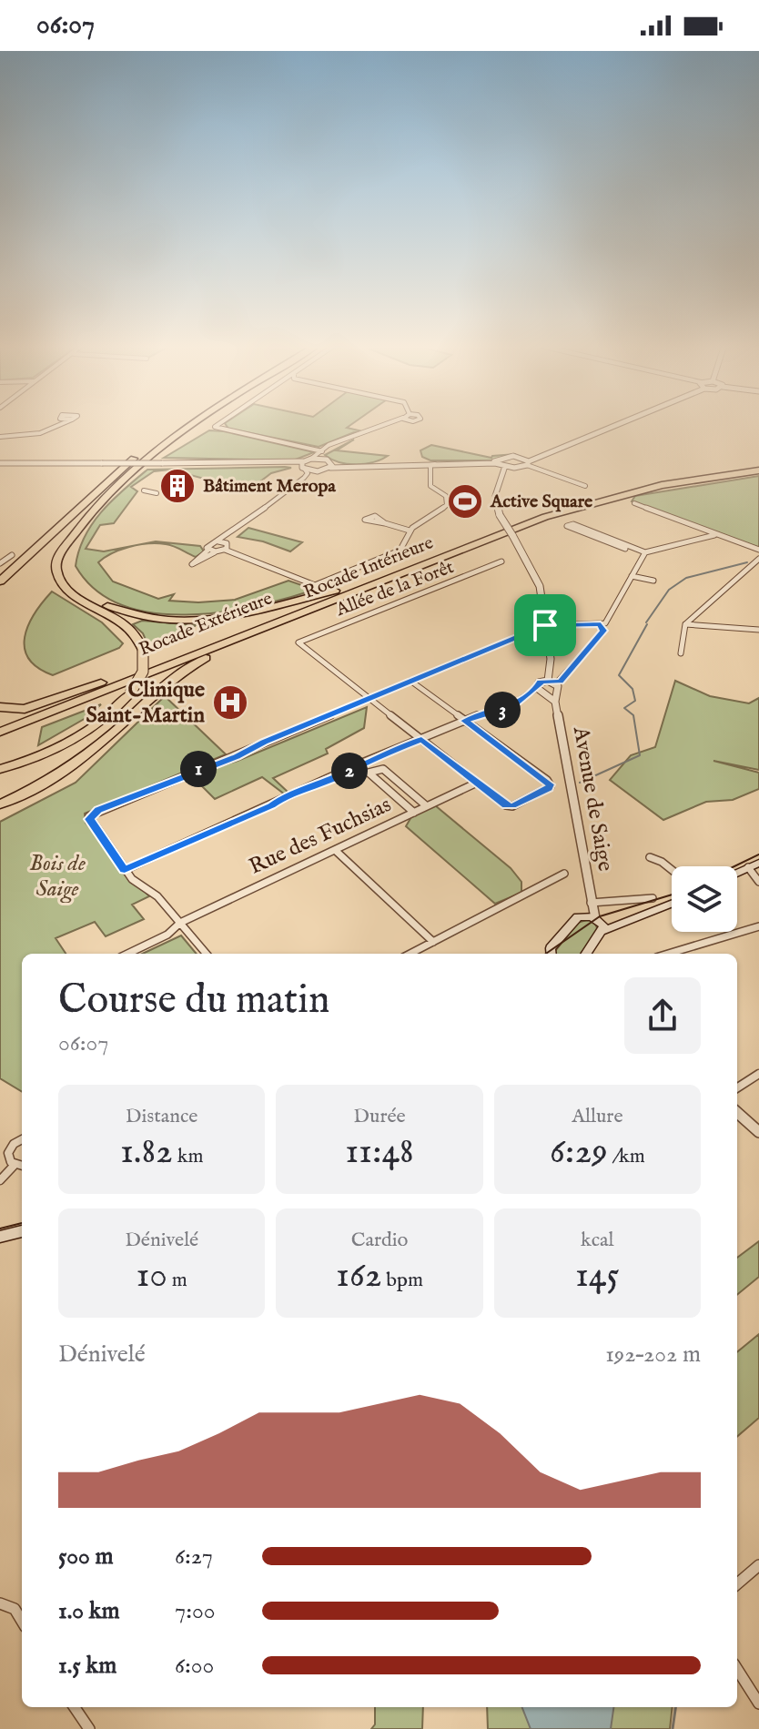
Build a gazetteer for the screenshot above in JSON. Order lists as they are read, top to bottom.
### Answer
{
  "streets": {
    "highway": ["Rocade Intérieure", "Rocade Extérieure"],
    "street": ["Allée de la Forêt", "Avenue de Saige", "Rue des Fuchsias"]
  },
  "crossings": [
    ["Rocade Intérieure", "Rocade Extérieure"]
  ],
  "parks": ["Bois de Saige"],
  "places": {
    "building": ["Bâtiment Meropa"],
    "sports": ["Active Square"],
    "hospital": ["Clinique Saint-Martin"]
  },
  "page": {
    "status": "06:07",
    "pins": ["3", "1", "2"],
    "heading": ["Course du matin", "06:07"],
    "stats": [
      ["Distance", "1.82 km"],
      ["Durée", "11:48"],
      ["Allure", "6:29 /km"],
      ["Dénivelé", "10 m"],
      ["Cardio", "162 bpm"],
      ["kcal", "145"]
    ],
    "chart": ["Dénivelé", "192–202 m"],
    "list": [
      {
        "name": "500 m",
        "note": "6:27"
      },
      {
        "name": "1.0 km",
        "note": "7:00"
      },
      {
        "name": "1.5 km",
        "note": "6:00"
      }
    ]
  }
}
